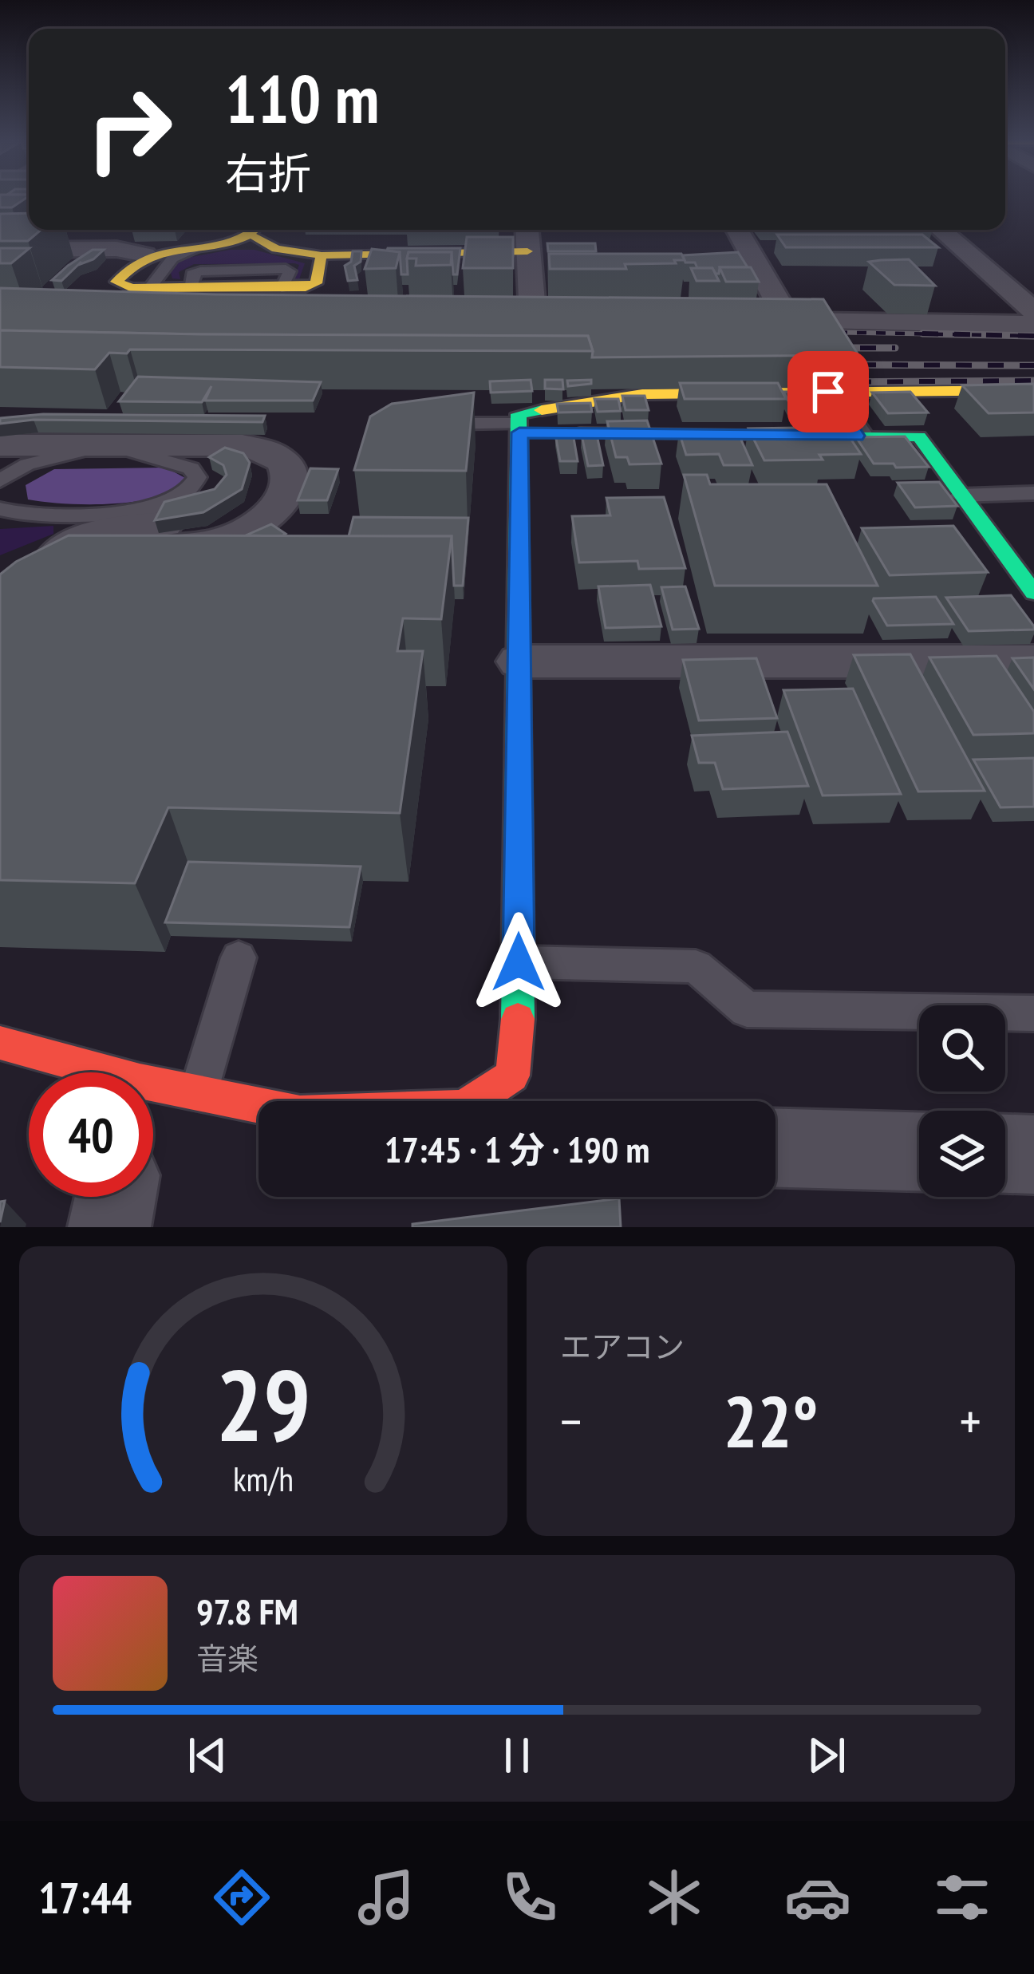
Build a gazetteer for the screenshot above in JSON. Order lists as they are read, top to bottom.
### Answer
{
  "page": {
    "turn": ["110 m", "右折"],
    "limit": "40",
    "trip": "17:45 · 1 分 · 190 m",
    "tile": "エアコン",
    "heat": ["−", "22°", "+"],
    "song": ["97.8 FM", "音楽"],
    "tabs": "17:44",
    "gauge": ["29", "km/h"]
  }
}
